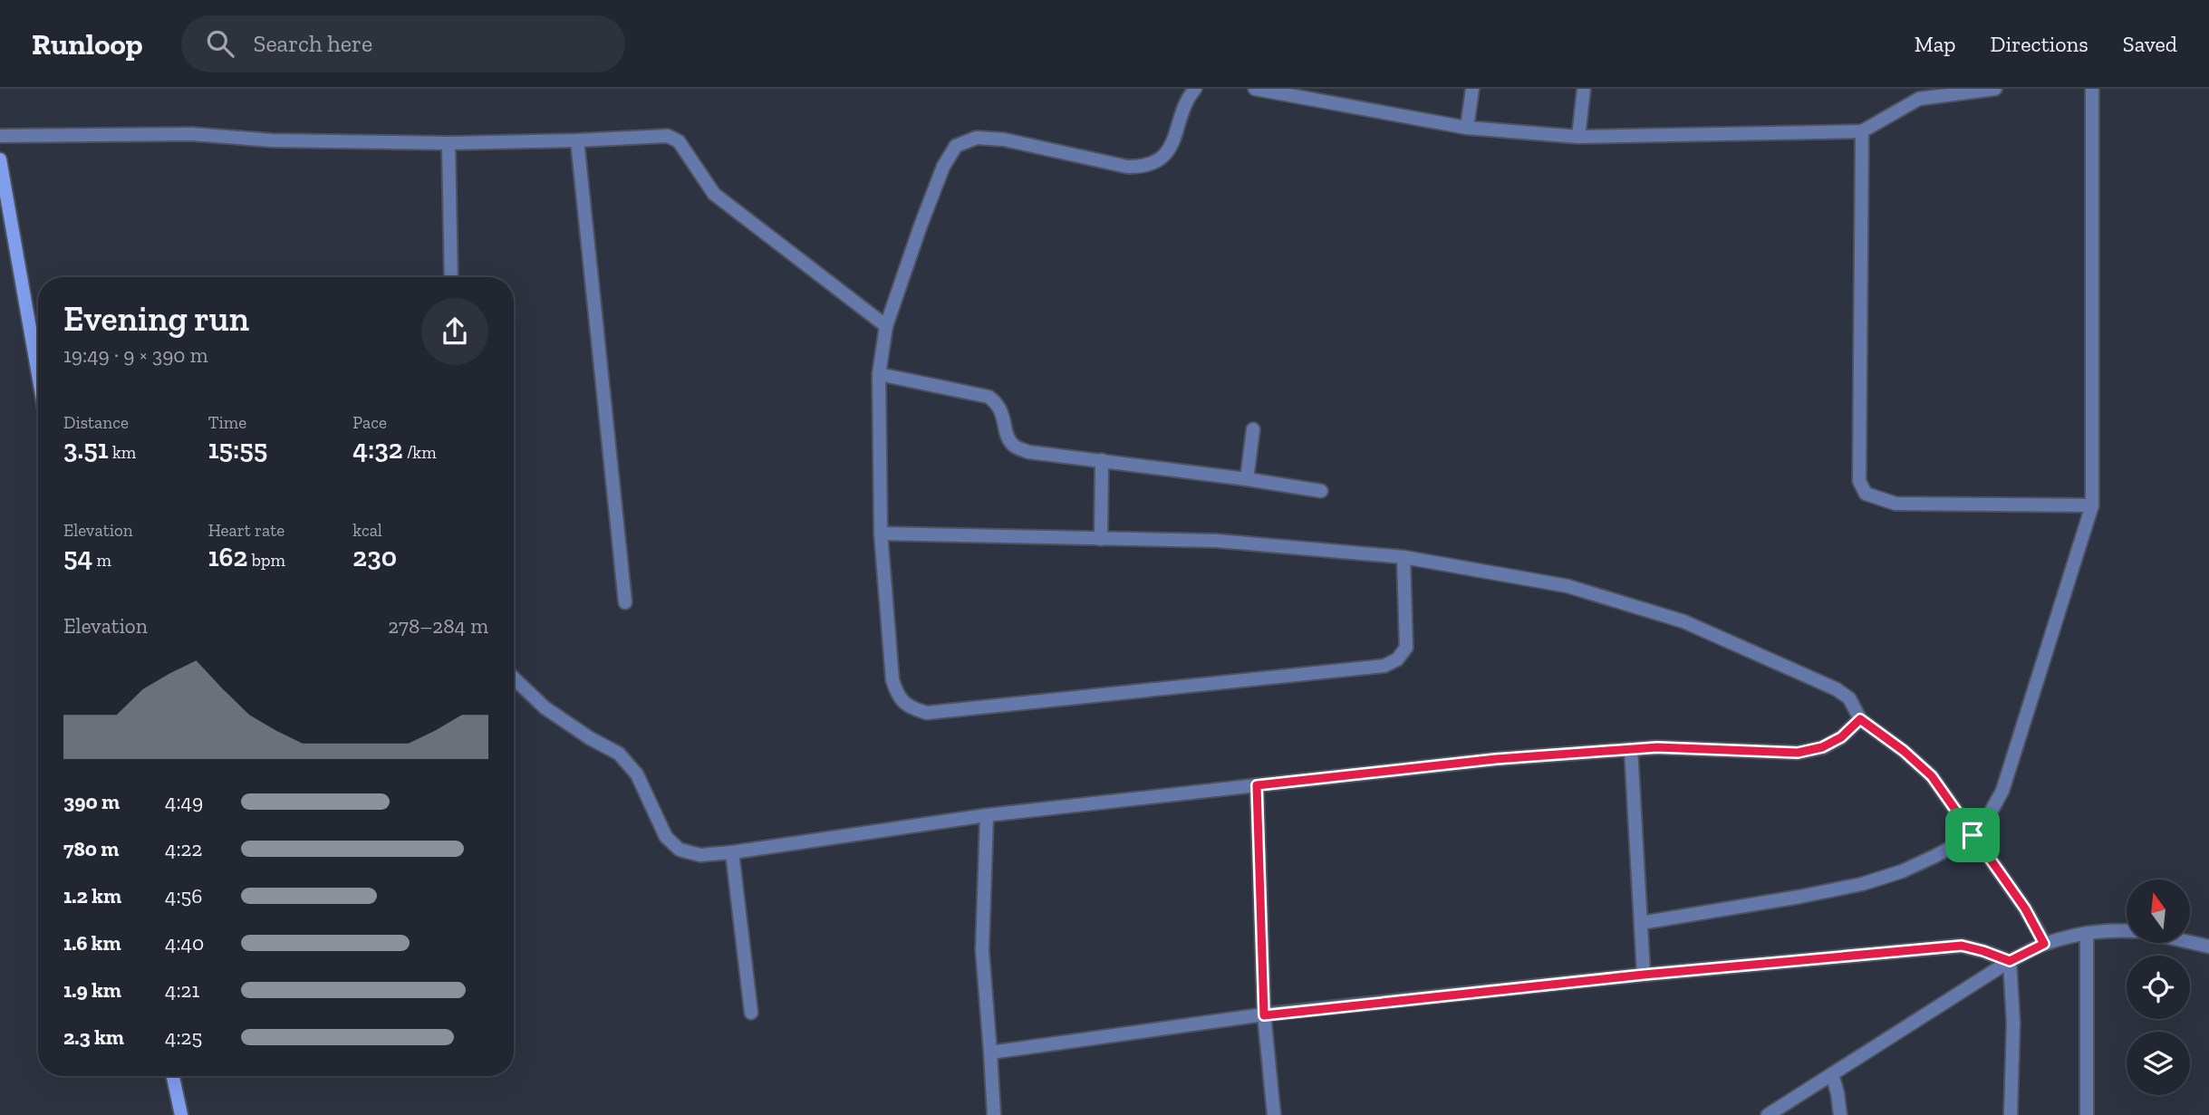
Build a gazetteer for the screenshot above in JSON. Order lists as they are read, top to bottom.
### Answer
{
  "north": "top",
  "page": {
    "header": "Runloop",
    "search": "Search here",
    "nav": ["Map", "Directions", "Saved"],
    "heading": ["Evening run", "19:49 · 9 × 390 m"],
    "stats": [
      ["Distance", "3.51 km"],
      ["Time", "15:55"],
      ["Pace", "4:32 /km"],
      ["Elevation", "54 m"],
      ["Heart rate", "162 bpm"],
      ["kcal", "230"]
    ],
    "chart": ["Elevation", "278–284 m"],
    "list": [
      {
        "name": "390 m",
        "note": "4:49"
      },
      {
        "name": "780 m",
        "note": "4:22"
      },
      {
        "name": "1.2 km",
        "note": "4:56"
      },
      {
        "name": "1.6 km",
        "note": "4:40"
      },
      {
        "name": "1.9 km",
        "note": "4:21"
      },
      {
        "name": "2.3 km",
        "note": "4:25"
      }
    ]
  }
}
